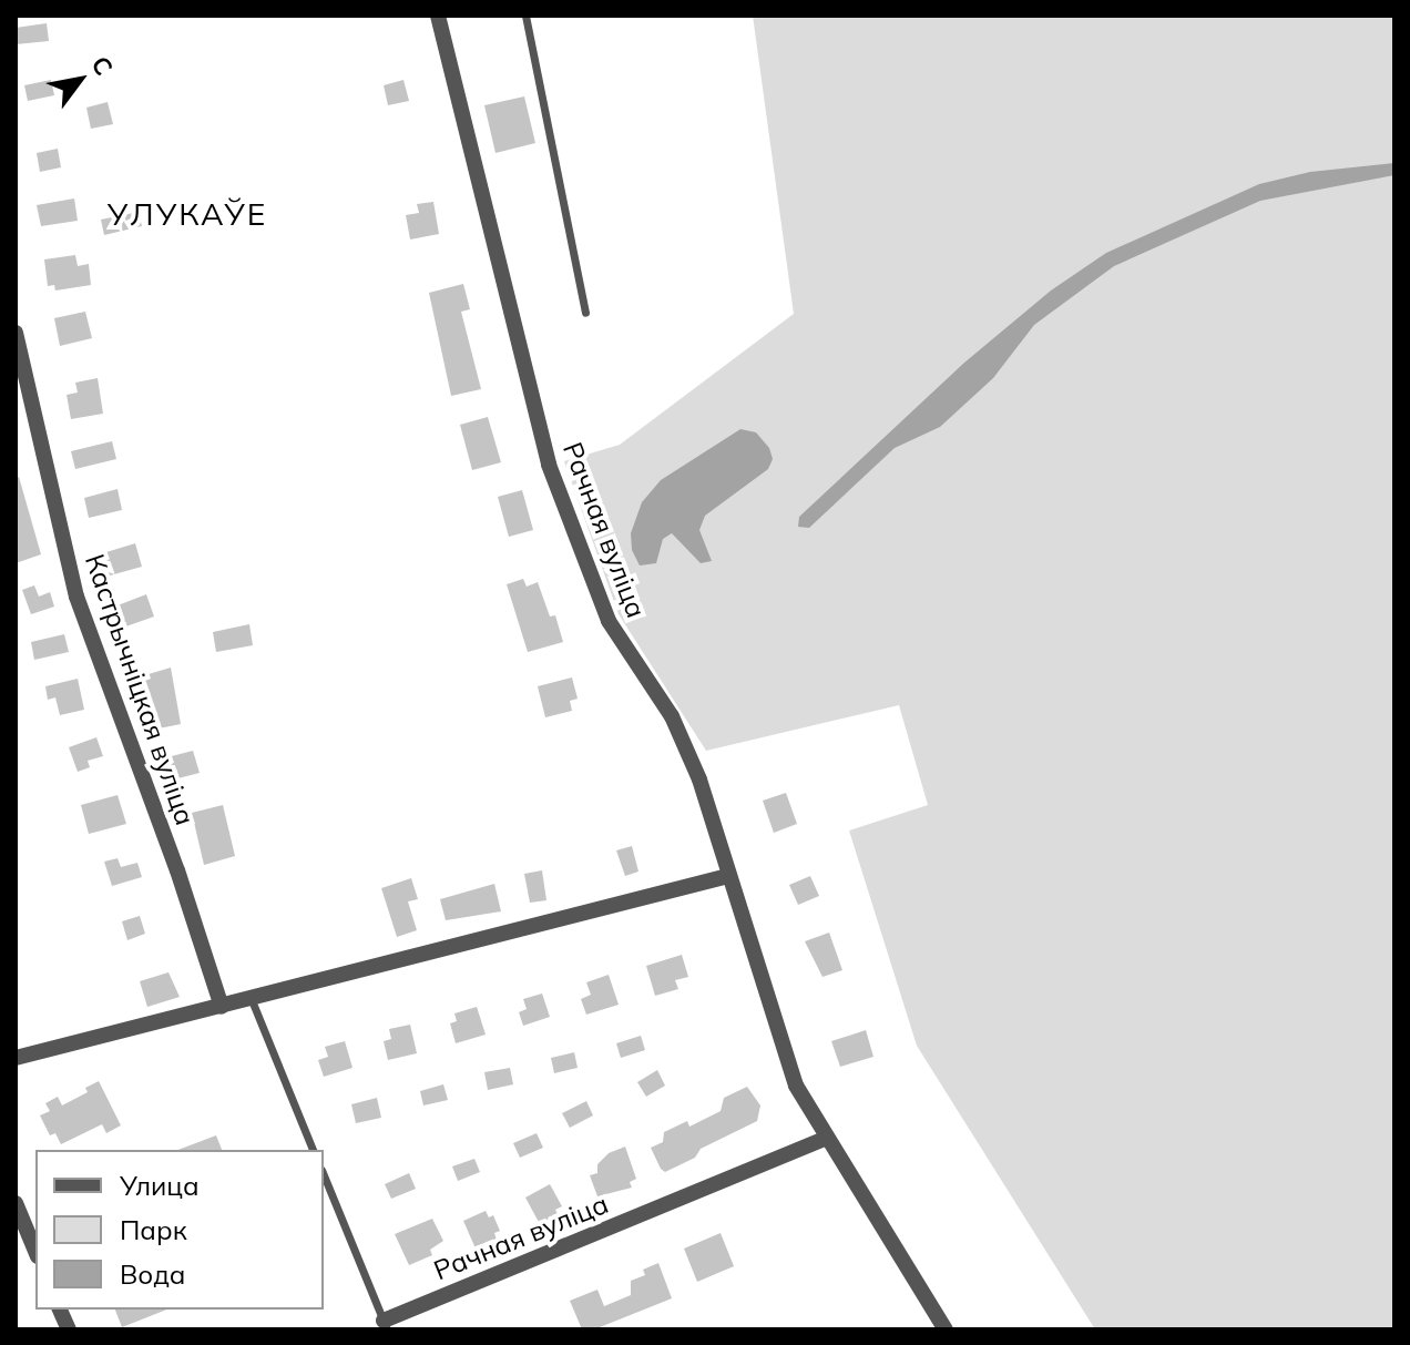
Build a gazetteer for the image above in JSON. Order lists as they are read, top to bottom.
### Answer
{
  "streets": {
    "street": ["Рачная вуліца", "Кастрычніцкая вуліца"]
  },
  "districts": ["УЛУКАЎЕ"],
  "legend": ["Улица", "Парк", "Вода"],
  "north": "top right"
}
